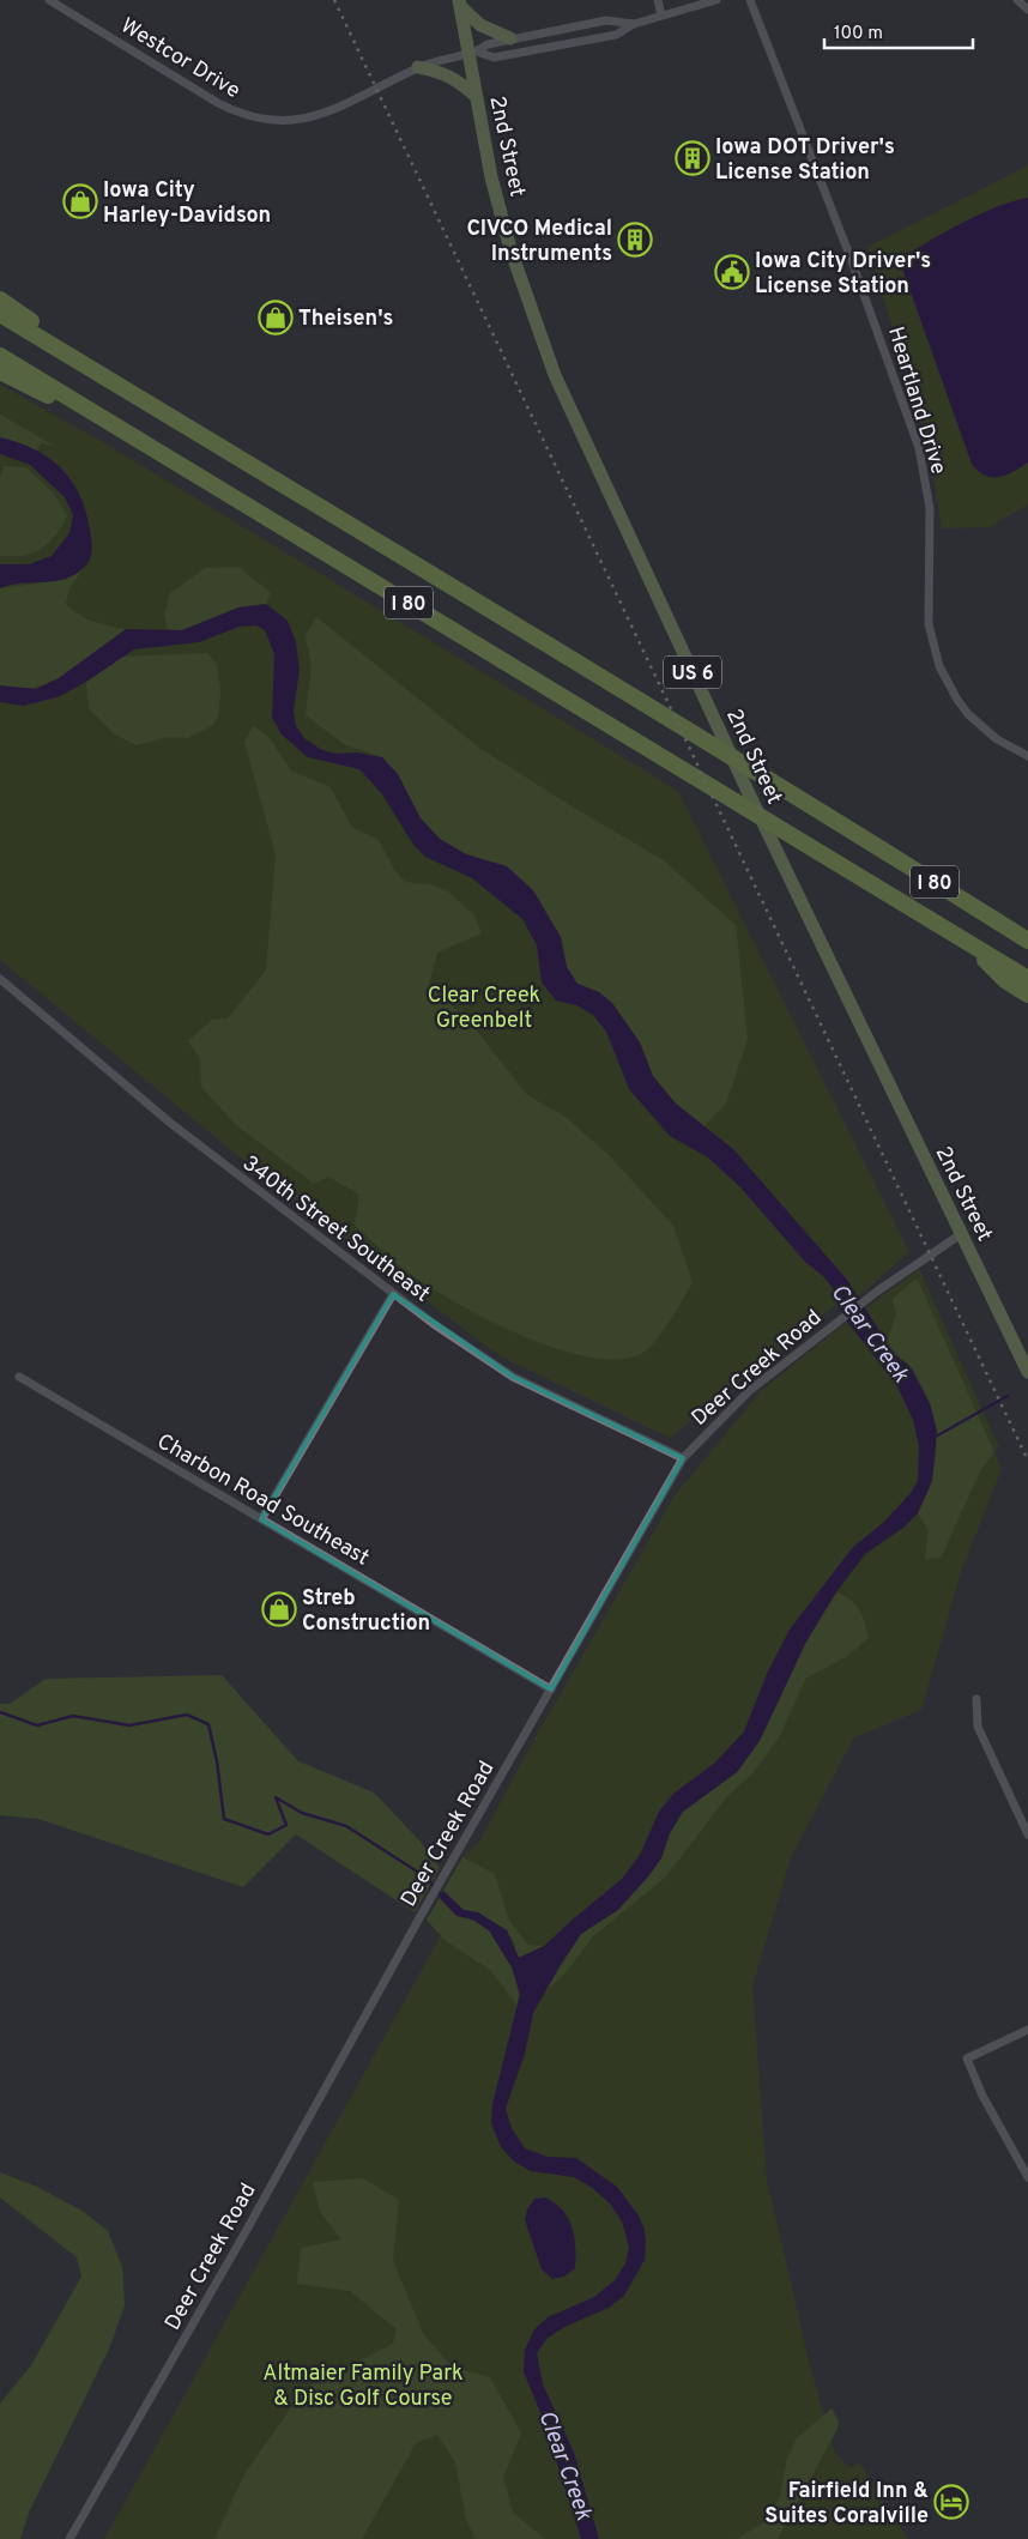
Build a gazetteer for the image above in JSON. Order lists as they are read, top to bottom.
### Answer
{
  "streets": {
    "highway": ["I 80"],
    "main road": ["2nd Street", "US 6"],
    "street": [
      "Westcor Drive",
      "Heartland Drive",
      "340th Street Southeast",
      "Deer Creek Road",
      "Charbon Road Southeast"
    ]
  },
  "crossings": [
    ["Westcor Drive", "2nd Street"],
    ["2nd Street", "Deer Creek Road"],
    ["340th Street Southeast", "Deer Creek Road"],
    ["Deer Creek Road", "Charbon Road Southeast"]
  ],
  "water": ["Clear Creek"],
  "parks": ["Clear Creek Greenbelt", "Altmaier Family Park & Disc Golf Course"],
  "places": {
    "building": ["Iowa DOT Driver's License Station", "CIVCO Medical Instruments"],
    "shop": ["Iowa City Harley-Davidson", "Theisen's", "Streb Construction"],
    "public building": ["Iowa City Driver's License Station"],
    "hotel": ["Fairfield Inn & Suites Coralville"]
  },
  "scale_bar": "100 m"
}
